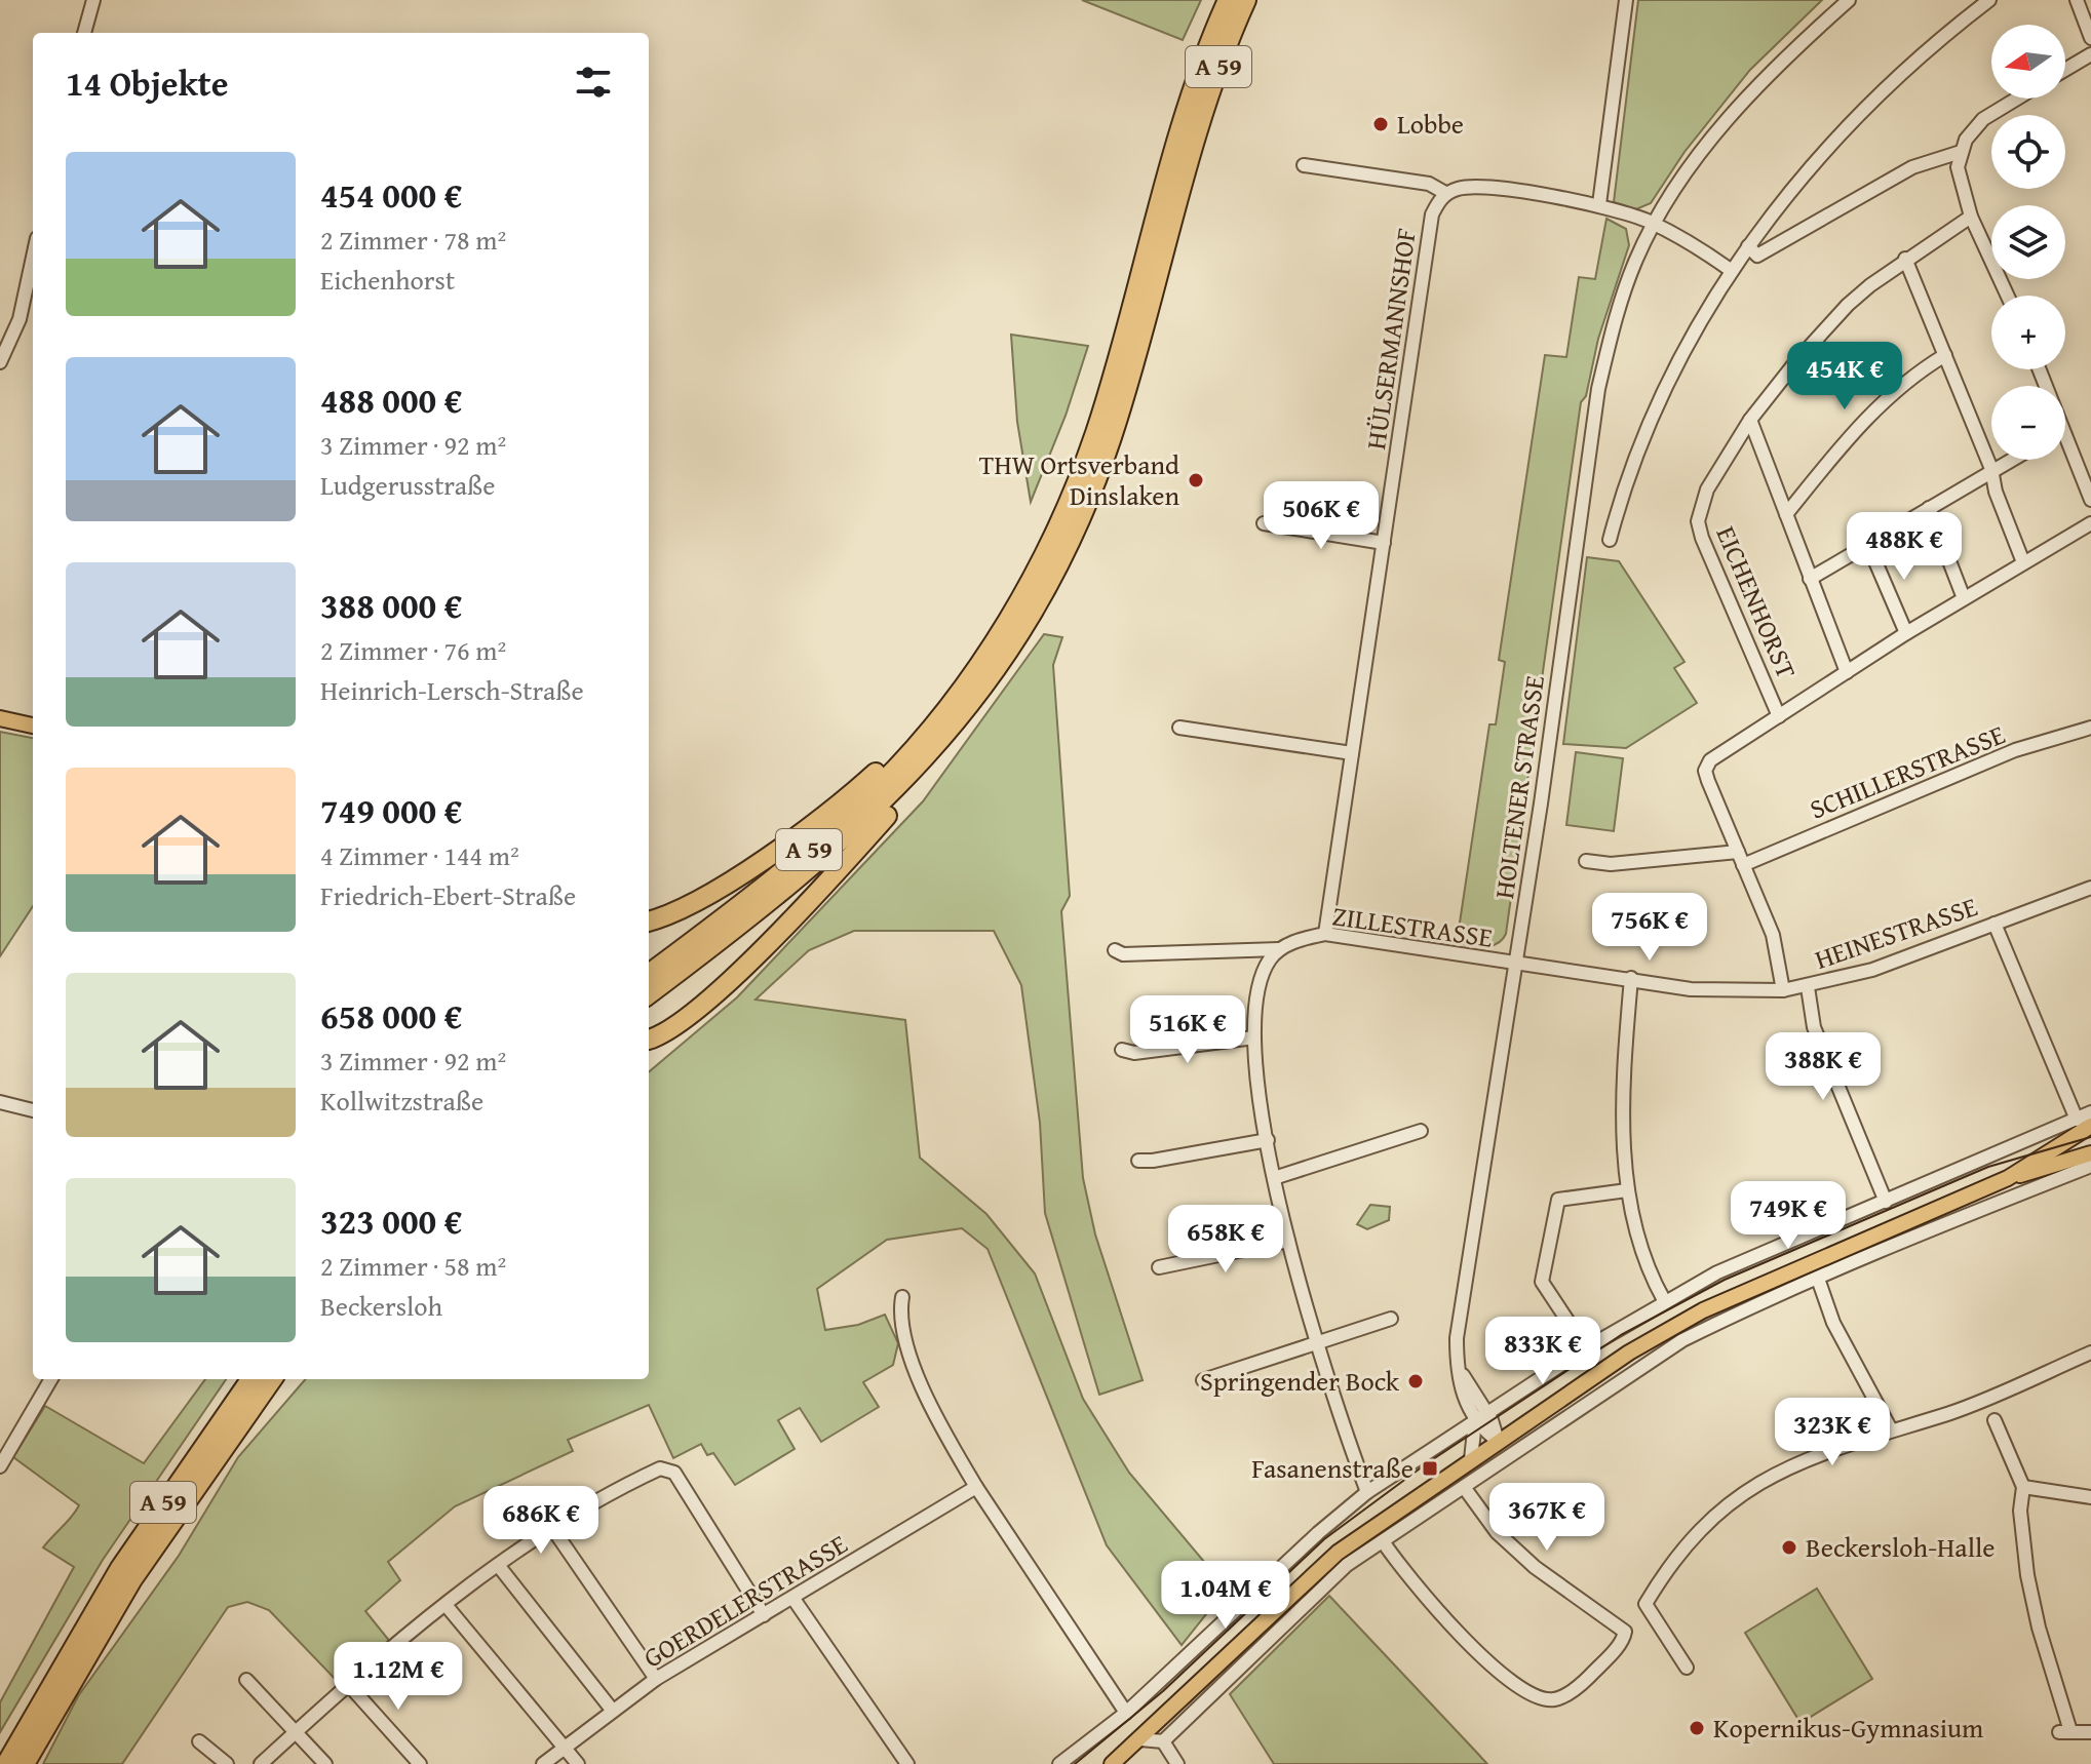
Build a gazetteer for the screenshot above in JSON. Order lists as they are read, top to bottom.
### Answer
{
  "streets": {
    "highway": ["A 59"],
    "street": [
      "HÜLSERMANNSHOF",
      "EICHENHORST",
      "SCHILLERSTRASSE",
      "HOLTENER STRASSE",
      "ZILLESTRASSE",
      "HEINESTRASSE",
      "GOERDELERSTRASSE"
    ]
  },
  "crossings": [
    ["HÜLSERMANNSHOF", "ZILLESTRASSE"],
    ["HOLTENER STRASSE", "ZILLESTRASSE"],
    ["HOLTENER STRASSE", "HEINESTRASSE"],
    ["ZILLESTRASSE", "HEINESTRASSE"]
  ],
  "places": {
    "other": [
      "Lobbe",
      "THW Ortsverband Dinslaken",
      "Springender Bock",
      "Beckersloh-Halle",
      "Kopernikus-Gymnasium"
    ],
    "transit": ["Fasanenstraße"]
  },
  "north": "left",
  "page": {
    "map_buttons": ["+", "−"],
    "heading": "14 Objekte",
    "list": [
      {
        "name": "454 000 €",
        "note": "2 Zimmer · 78 m² · Eichenhorst"
      },
      {
        "name": "488 000 €",
        "note": "3 Zimmer · 92 m² · Ludgerusstraße"
      },
      {
        "name": "388 000 €",
        "note": "2 Zimmer · 76 m² · Heinrich-Lersch-Straße"
      },
      {
        "name": "749 000 €",
        "note": "4 Zimmer · 144 m² · Friedrich-Ebert-Straße"
      },
      {
        "name": "658 000 €",
        "note": "3 Zimmer · 92 m² · Kollwitzstraße"
      },
      {
        "name": "323 000 €",
        "note": "2 Zimmer · 58 m² · Beckersloh"
      }
    ],
    "price": [
      "454K €",
      "506K €",
      "488K €",
      "756K €",
      "516K €",
      "388K €",
      "749K €",
      "658K €",
      "833K €",
      "323K €",
      "367K €",
      "686K €",
      "1.04M €",
      "1.12M €"
    ]
  }
}
